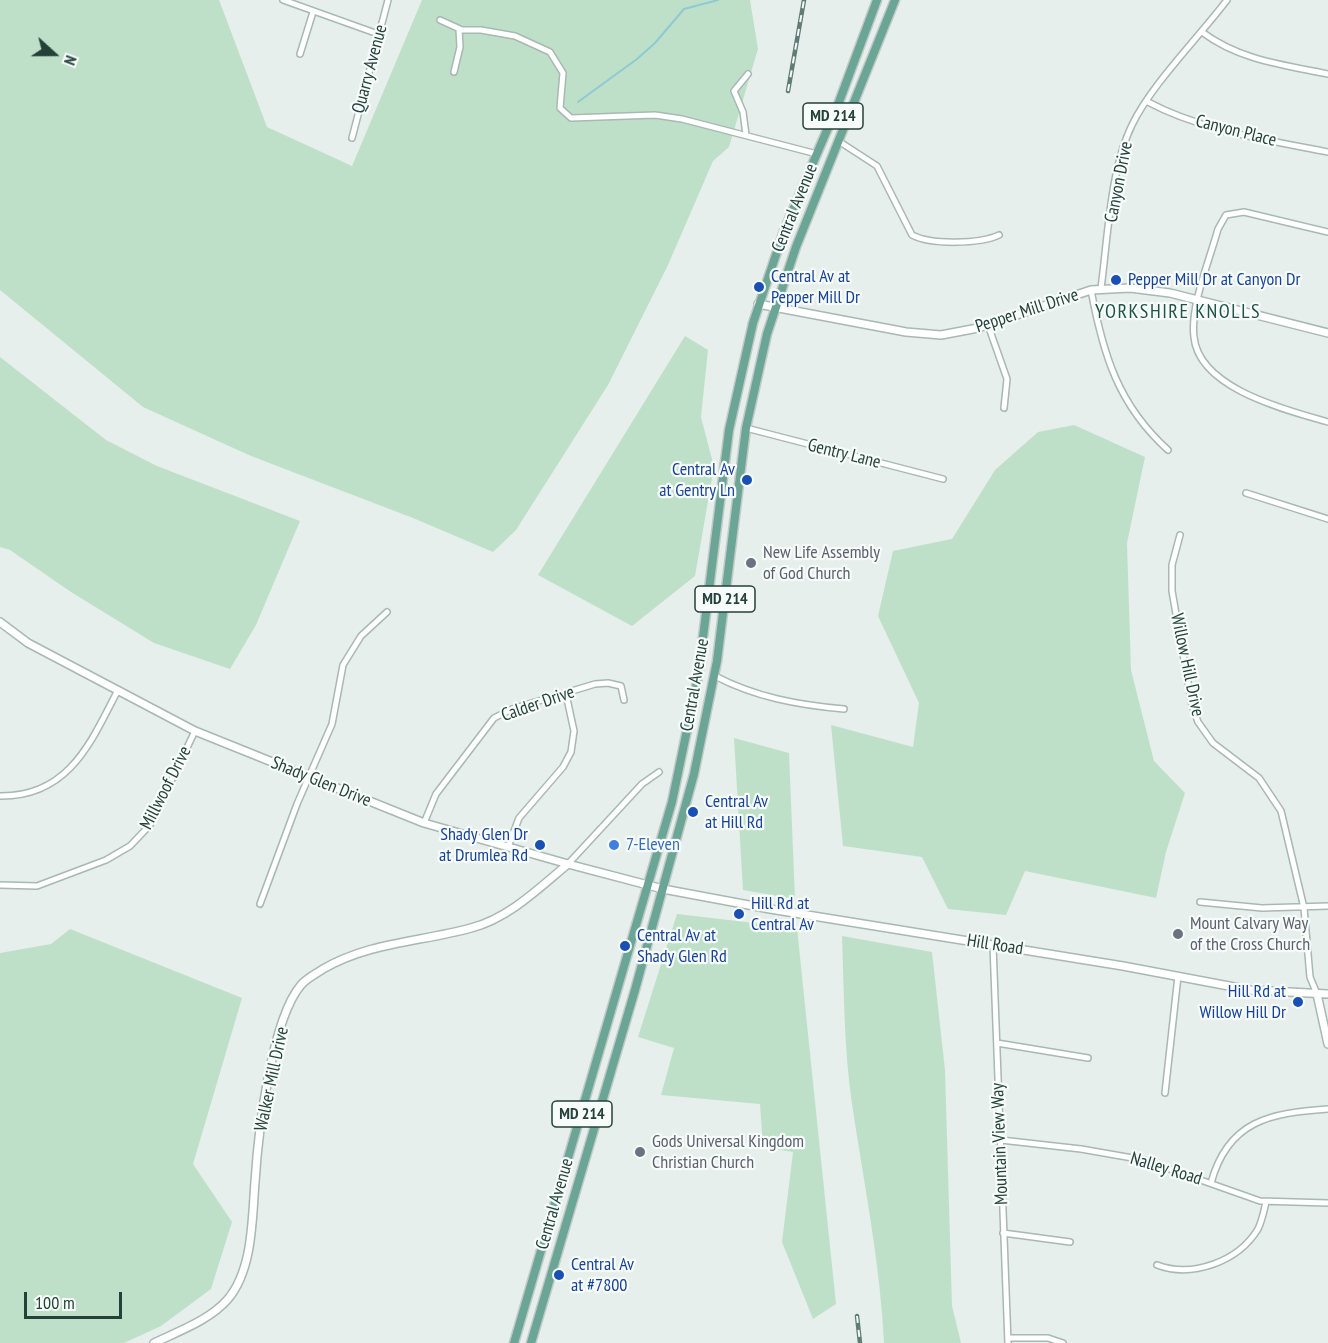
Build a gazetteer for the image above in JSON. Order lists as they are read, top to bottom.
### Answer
{
  "streets": {
    "main road": ["MD 214", "Central Avenue"],
    "street": [
      "Quarry Avenue",
      "Canyon Place",
      "Canyon Drive",
      "Pepper Mill Drive",
      "Gentry Lane",
      "Willow Hill Drive",
      "Calder Drive",
      "Shady Glen Drive",
      "Millwoof Drive",
      "Hill Road",
      "Walker Mill Drive",
      "Mountain View Way",
      "Nalley Road"
    ]
  },
  "crossings": [
    ["Canyon Place", "Canyon Drive"],
    ["Canyon Drive", "Pepper Mill Drive"],
    ["Central Avenue", "Pepper Mill Drive"],
    ["Central Avenue", "Gentry Lane"],
    ["Central Avenue", "Shady Glen Drive"],
    ["Central Avenue", "Hill Road"],
    ["Willow Hill Drive", "Hill Road"],
    ["Calder Drive", "Shady Glen Drive"],
    ["Shady Glen Drive", "Millwoof Drive"],
    ["Shady Glen Drive", "Hill Road"],
    ["Shady Glen Drive", "Walker Mill Drive"],
    ["Hill Road", "Mountain View Way"],
    ["Mountain View Way", "Nalley Road"]
  ],
  "districts": ["YORKSHIRE KNOLLS"],
  "places": [
    "Pepper Mill Dr at Canyon Dr",
    "Central Av at Pepper Mill Dr",
    "Central Av at Gentry Ln",
    "New Life Assembly of God Church",
    "Central Av at Hill Rd",
    "Shady Glen Dr at Drumlea Rd",
    "7-Eleven",
    "Hill Rd at Central Av",
    "Mount Calvary Way of the Cross Church",
    "Central Av at Shady Glen Rd",
    "Hill Rd at Willow Hill Dr",
    "Gods Universal Kingdom Christian Church",
    "Central Av at #7800"
  ],
  "scale_bar": "100 m",
  "north": "right"
}
